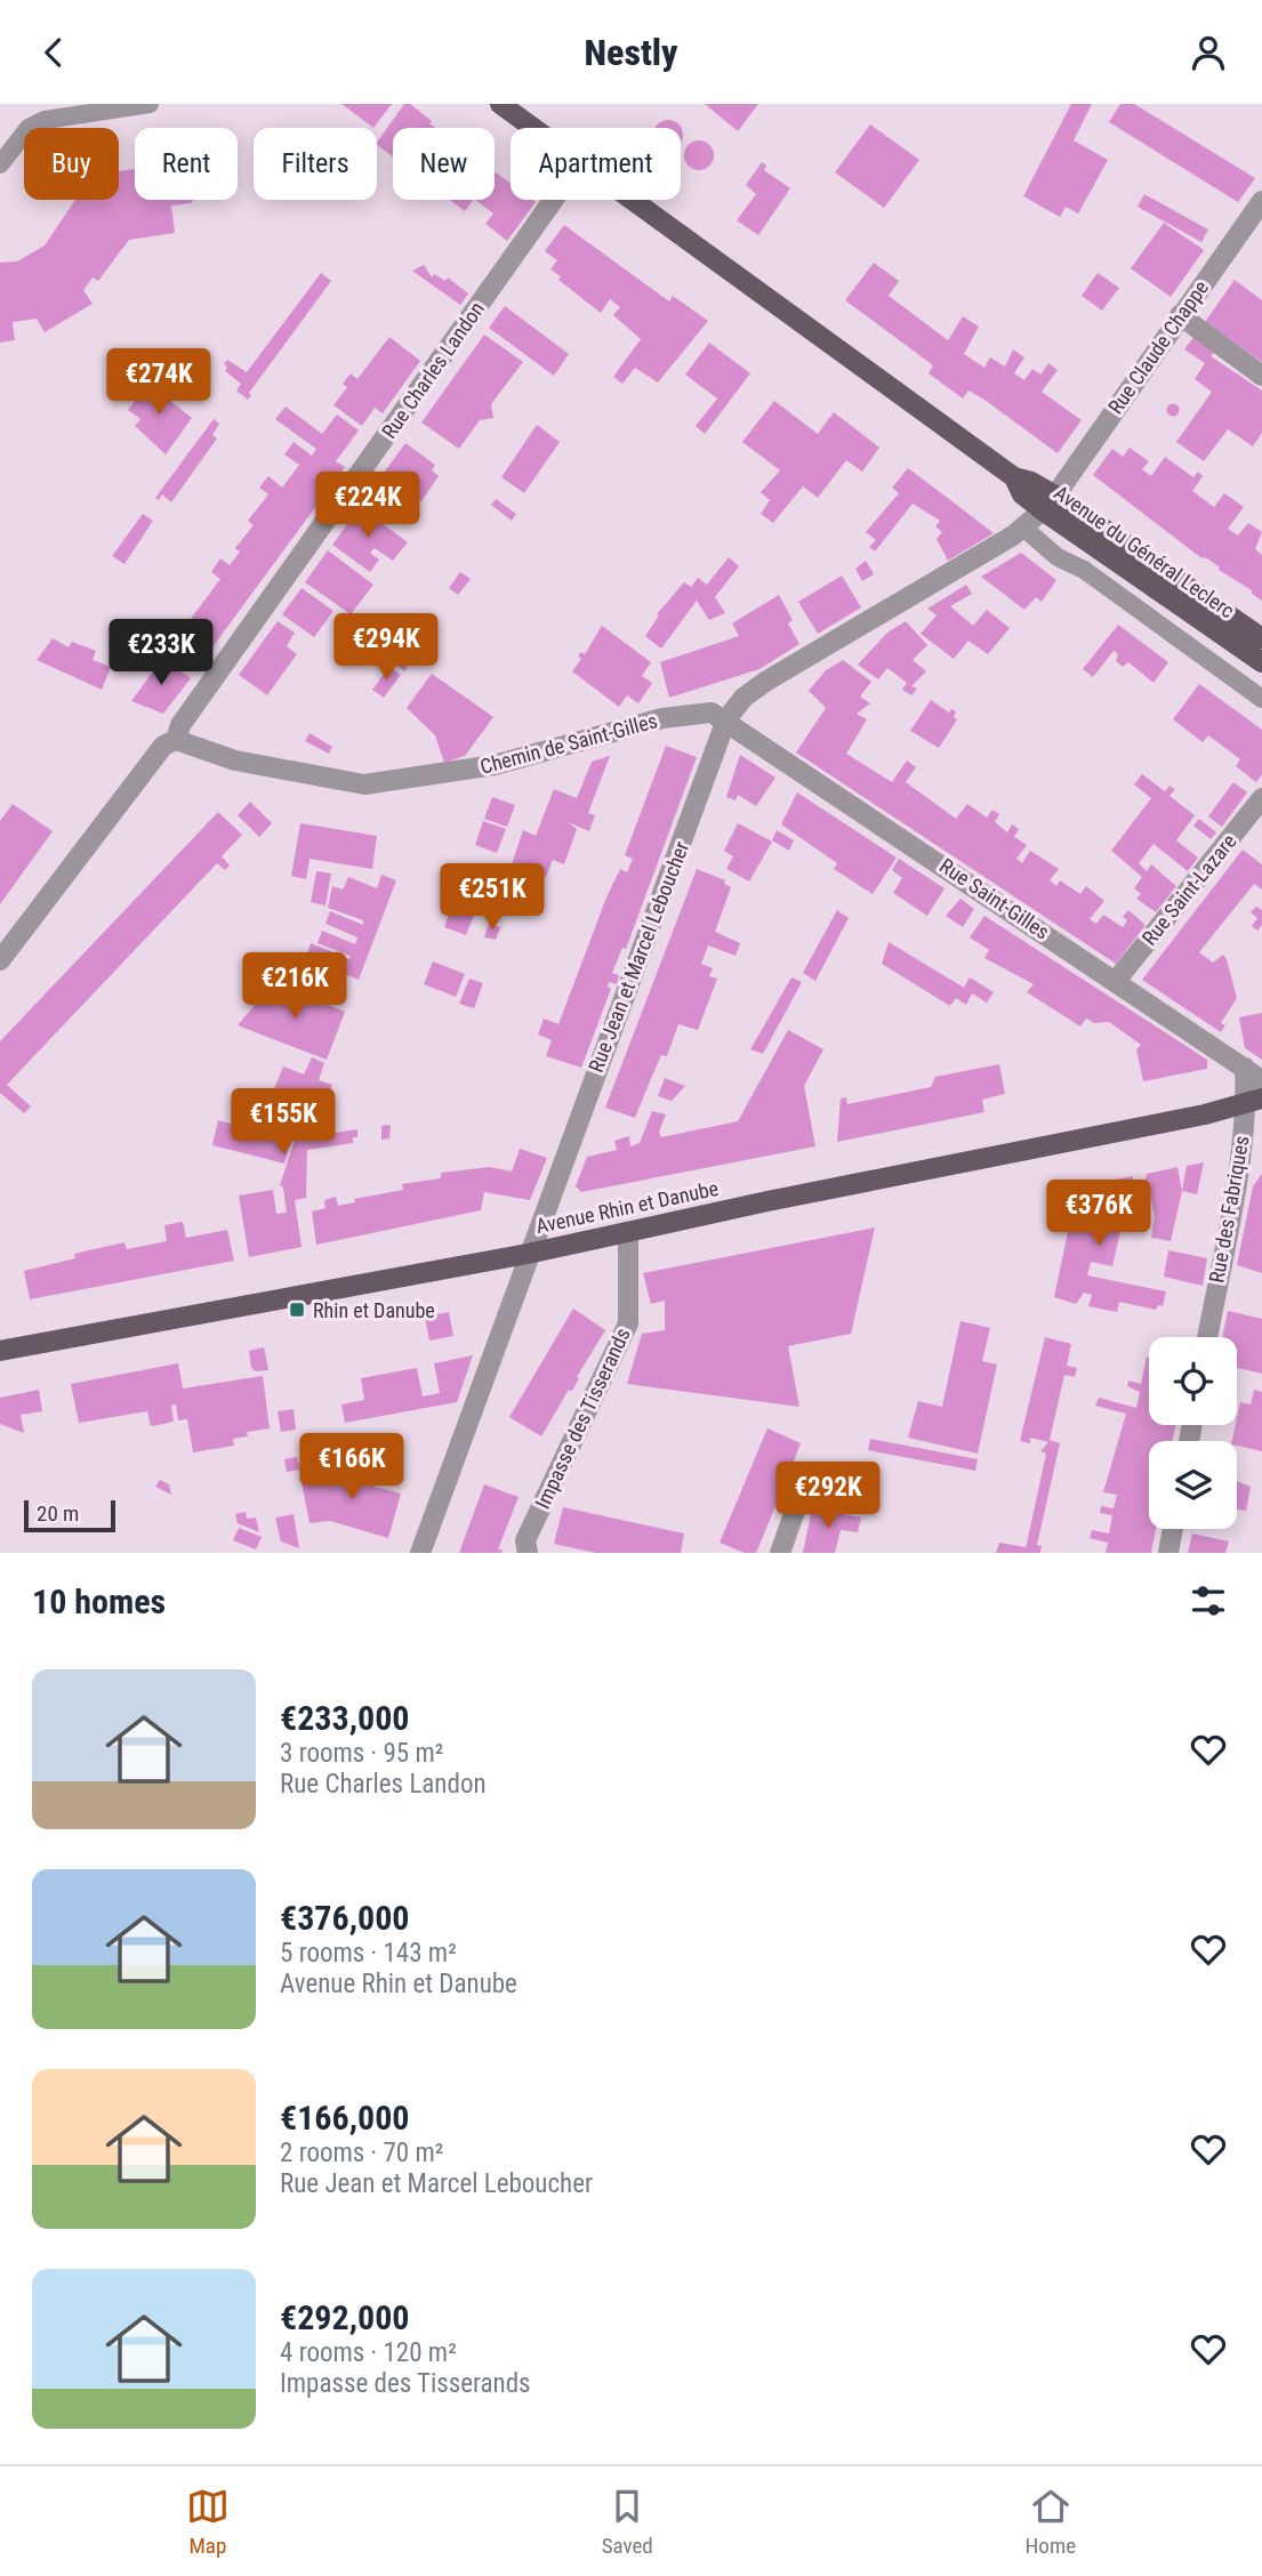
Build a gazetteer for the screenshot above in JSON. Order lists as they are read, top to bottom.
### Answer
{
  "streets": {
    "main road": ["Avenue du Général Leclerc", "Avenue Rhin et Danube"],
    "street": [
      "Rue Claude Chappe",
      "Rue Charles Landon",
      "Chemin de Saint-Gilles",
      "Rue Saint-Lazare",
      "Rue Saint-Gilles",
      "Rue Jean et Marcel Leboucher",
      "Rue des Fabriques",
      "Impasse des Tisserands"
    ]
  },
  "crossings": [
    ["Rue Claude Chappe", "Avenue du Général Leclerc"],
    ["Rue Claude Chappe", "Rue Jean et Marcel Leboucher"],
    ["Rue Charles Landon", "Chemin de Saint-Gilles"],
    ["Avenue du Général Leclerc", "Rue Jean et Marcel Leboucher"],
    ["Chemin de Saint-Gilles", "Rue Saint-Gilles"],
    ["Chemin de Saint-Gilles", "Rue Jean et Marcel Leboucher"],
    ["Rue Saint-Lazare", "Rue Saint-Gilles"],
    ["Rue Saint-Gilles", "Rue Jean et Marcel Leboucher"],
    ["Rue Saint-Gilles", "Rue des Fabriques"],
    ["Rue Jean et Marcel Leboucher", "Avenue Rhin et Danube"],
    ["Avenue Rhin et Danube", "Rue des Fabriques"],
    ["Avenue Rhin et Danube", "Impasse des Tisserands"]
  ],
  "places": {
    "transit": ["Rhin et Danube"]
  },
  "scale_bar": "20 m",
  "page": {
    "header": "Nestly",
    "chip": [
      "Buy",
      "Rent",
      "Filters",
      "New",
      "Apartment"
    ],
    "price": [
      "€274K",
      "€224K",
      "€294K",
      "€233K",
      "€251K",
      "€216K",
      "€155K",
      "€376K",
      "€166K",
      "€292K"
    ],
    "scale": "20 m",
    "heading": "10 homes",
    "list": [
      {
        "name": "€233,000",
        "note": "3 rooms · 95 m² · Rue Charles Landon"
      },
      {
        "name": "€376,000",
        "note": "5 rooms · 143 m² · Avenue Rhin et Danube"
      },
      {
        "name": "€166,000",
        "note": "2 rooms · 70 m² · Rue Jean et Marcel Leboucher"
      },
      {
        "name": "€292,000",
        "note": "4 rooms · 120 m² · Impasse des Tisserands"
      }
    ],
    "tabs": ["Map", "Saved", "Home"]
  }
}
